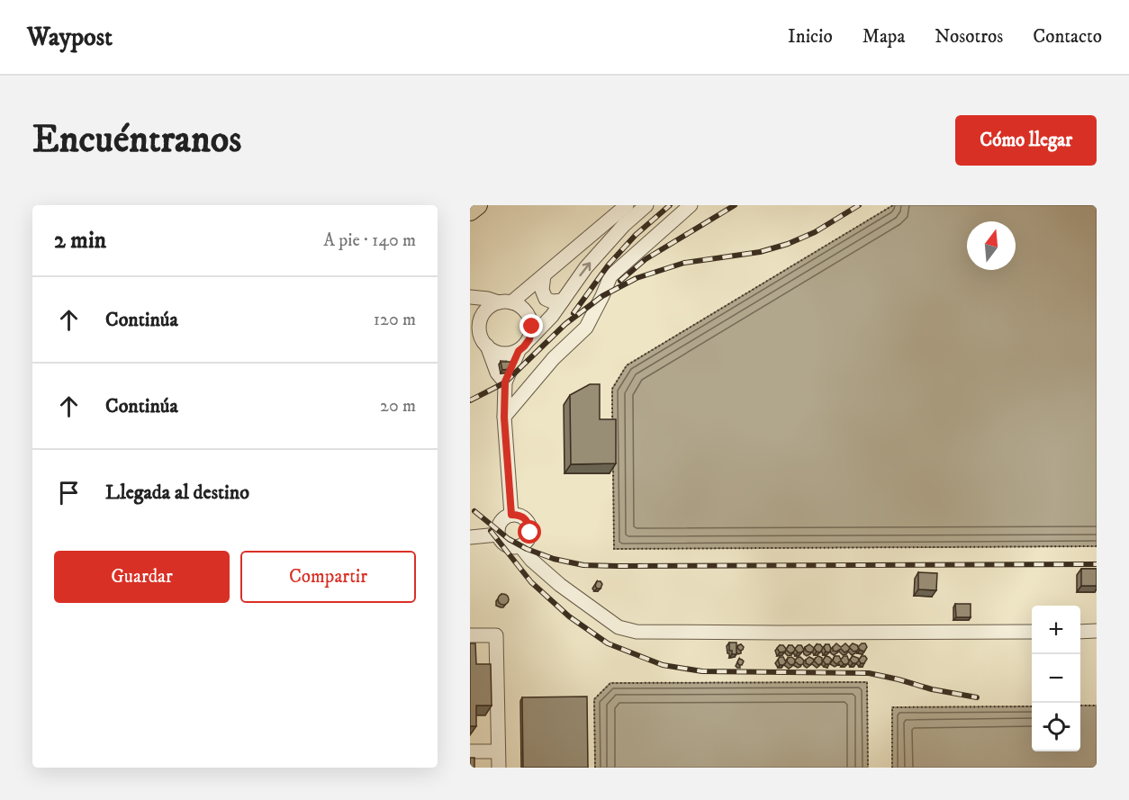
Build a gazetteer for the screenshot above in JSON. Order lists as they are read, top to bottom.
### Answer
{
  "north": "top",
  "page": {
    "header": "Waypost",
    "nav": [
      "Inicio",
      "Mapa",
      "Nosotros",
      "Contacto"
    ],
    "buttons": [
      "Cómo llegar",
      ["Guardar", "Compartir"]
    ],
    "title": "Encuéntranos",
    "heading": ["2 min", "A pie · 140 m"],
    "list": [
      ["Continúa", "120 m"],
      ["Continúa", "20 m"],
      "Llegada al destino"
    ],
    "map_buttons": ["+", "−"]
  }
}
